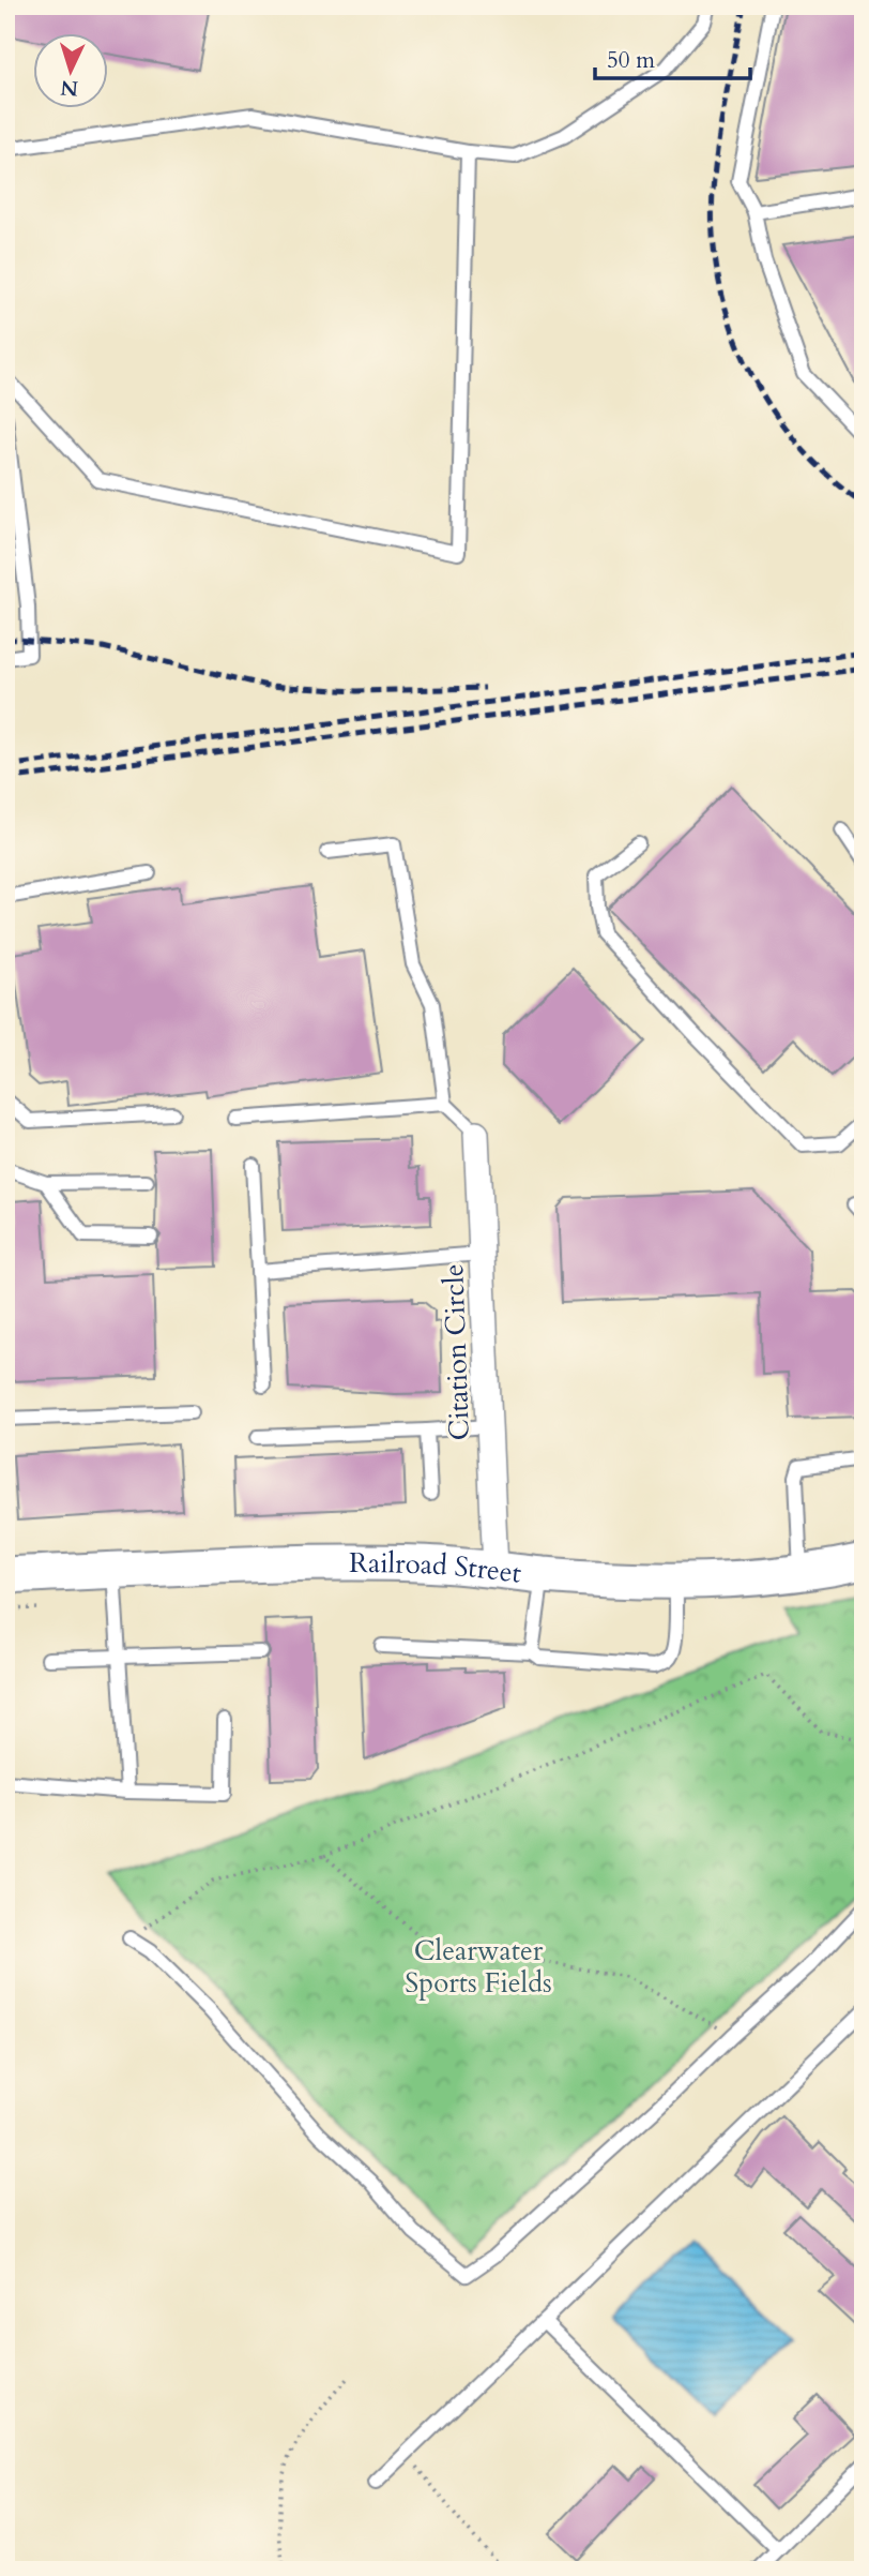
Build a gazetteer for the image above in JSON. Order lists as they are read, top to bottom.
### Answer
{
  "streets": {
    "main road": ["Railroad Street"],
    "street": ["Citation Circle"]
  },
  "crossings": [
    ["Citation Circle", "Railroad Street"]
  ],
  "parks": ["Clearwater Sports Fields"],
  "scale_bar": "50 m",
  "north": "bottom"
}
